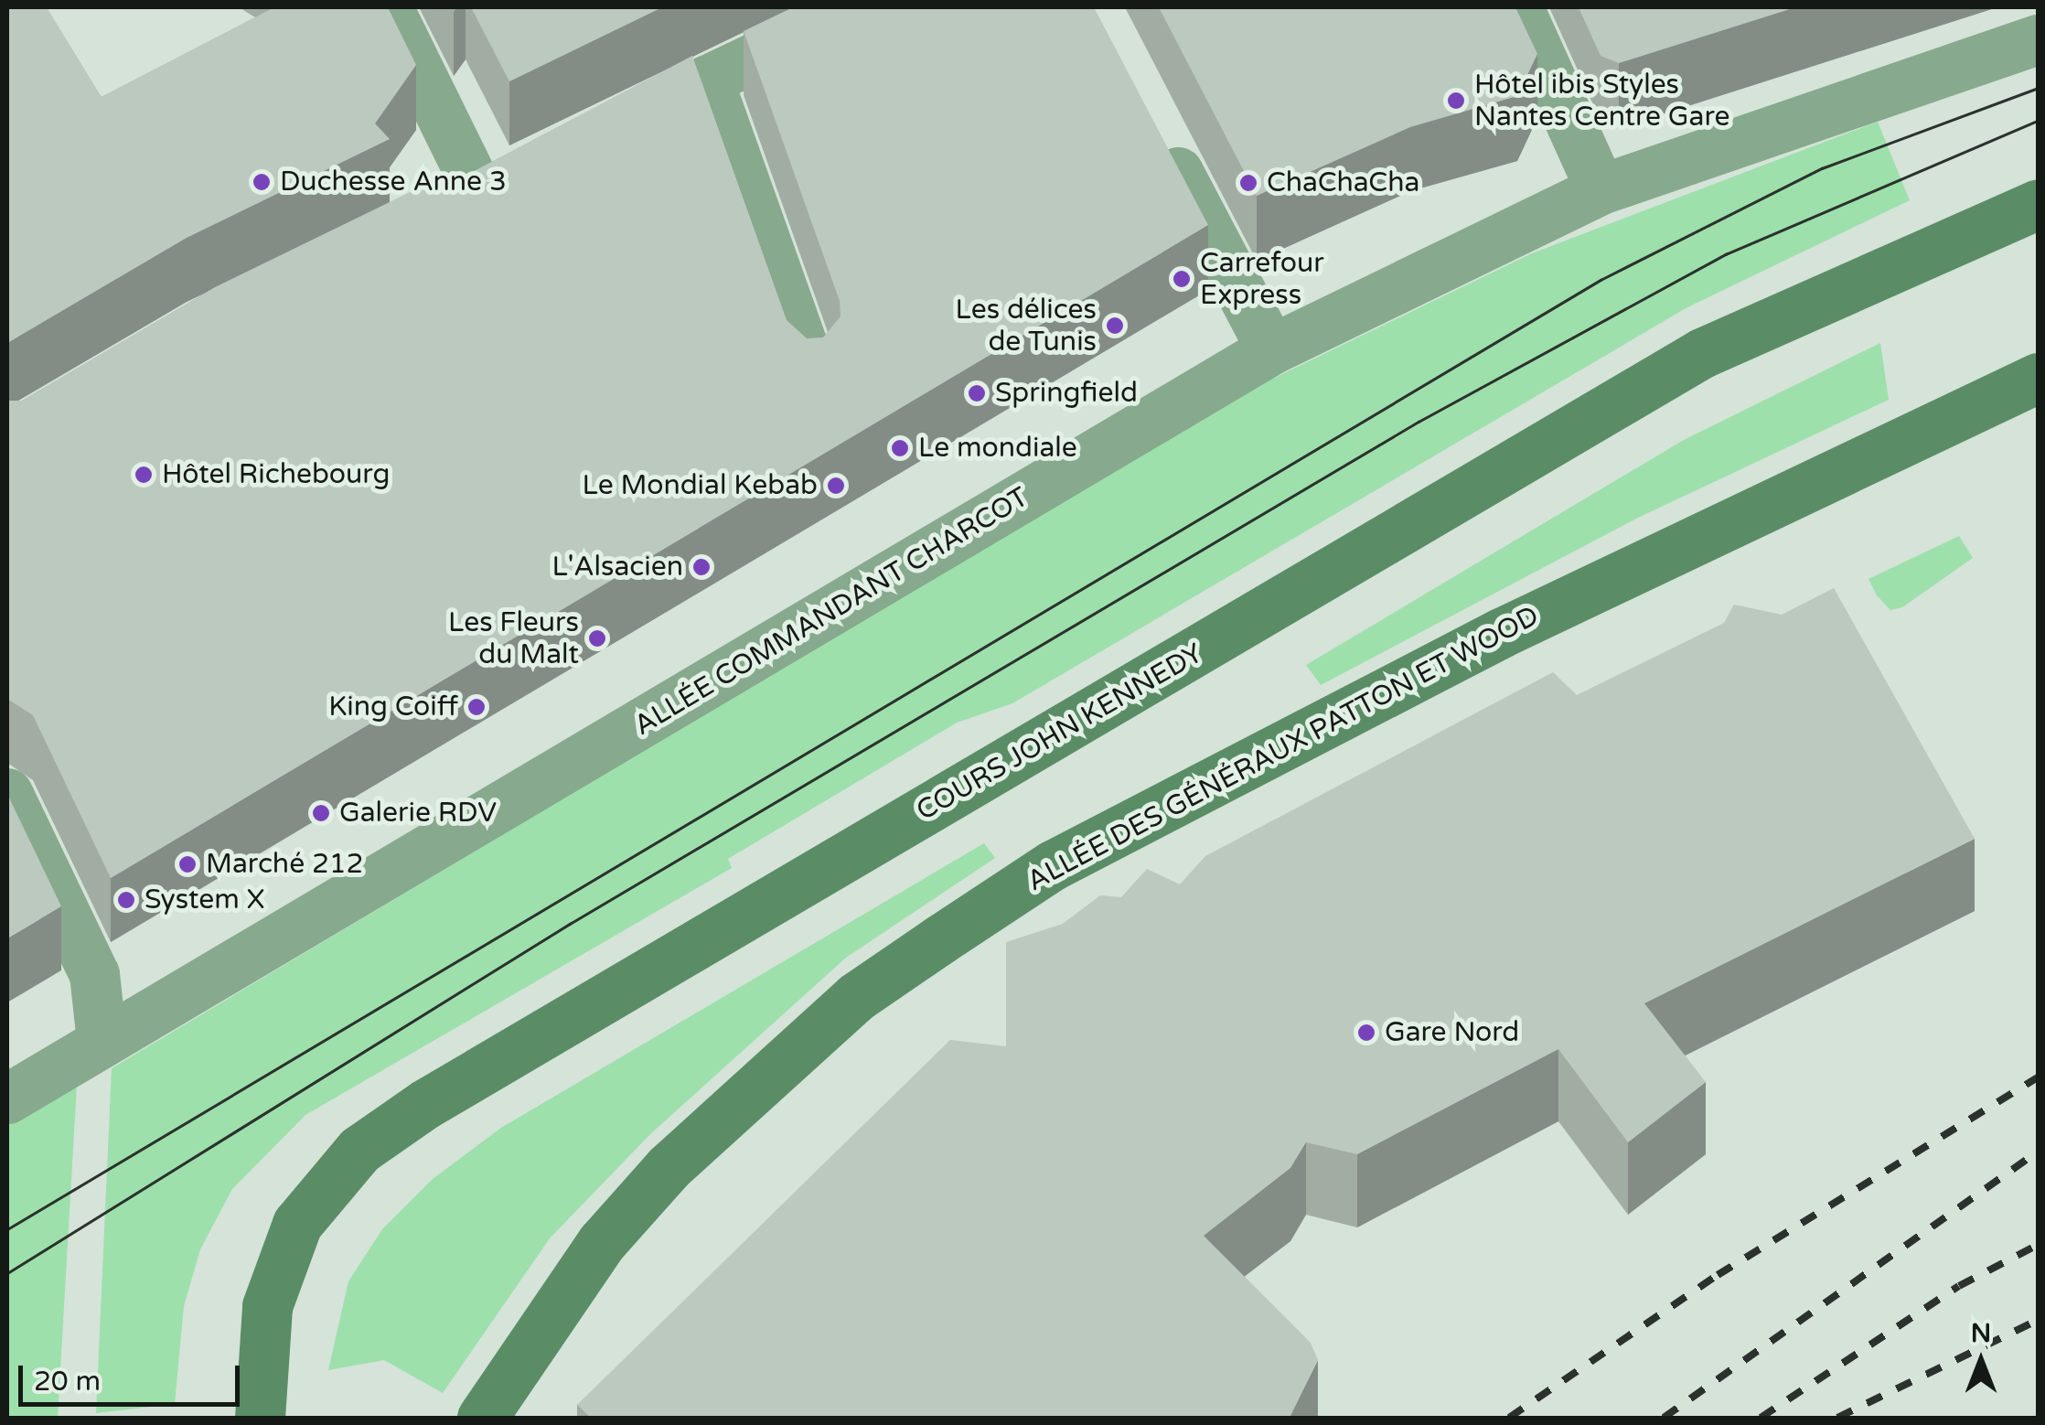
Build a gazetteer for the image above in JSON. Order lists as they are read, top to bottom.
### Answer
{
  "streets": {
    "street": ["ALLÉE COMMANDANT CHARCOT", "COURS JOHN KENNEDY", "ALLÉE DES GÉNÉRAUX PATTON ET WOOD"]
  },
  "places": [
    "Hôtel ibis Styles Nantes Centre Gare",
    "Duchesse Anne 3",
    "ChaChaCha",
    "Carrefour Express",
    "Les délices de Tunis",
    "Springfield",
    "Le mondiale",
    "Hôtel Richebourg",
    "Le Mondial Kebab",
    "L'Alsacien",
    "Les Fleurs du Malt",
    "King Coiff",
    "Galerie RDV",
    "Marché 212",
    "System X",
    "Gare Nord"
  ],
  "scale_bar": "20 m",
  "north": "top"
}
